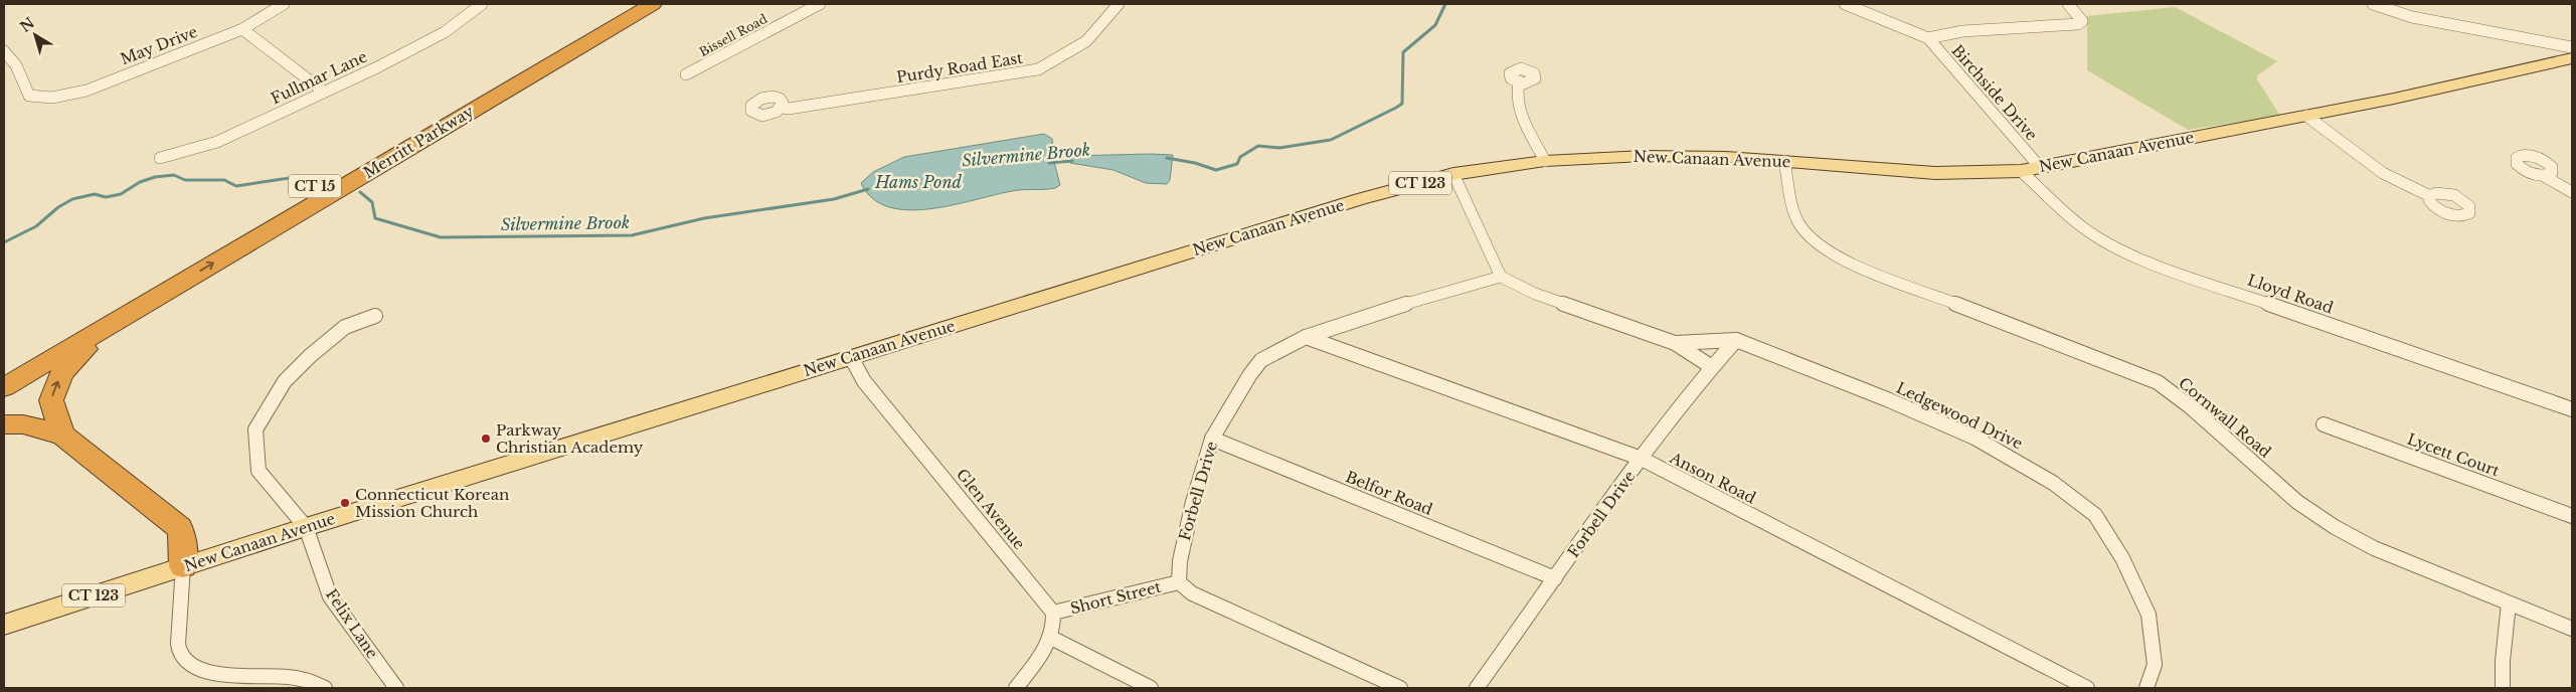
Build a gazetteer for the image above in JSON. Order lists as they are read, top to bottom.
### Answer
{
  "streets": {
    "highway": ["Merritt Parkway", "CT 15"],
    "main road": ["New Canaan Avenue", "CT 123"],
    "street": [
      "Bissell Road",
      "May Drive",
      "Purdy Road East",
      "Fullmar Lane",
      "Birchside Drive",
      "Lloyd Road",
      "Ledgewood Drive",
      "Cornwall Road",
      "Lycett Court",
      "Anson Road",
      "Forbell Drive",
      "Belfor Road",
      "Glen Avenue",
      "Short Street",
      "Felix Lane"
    ]
  },
  "crossings": [
    ["Birchside Drive", "New Canaan Avenue"],
    ["New Canaan Avenue", "Lloyd Road"],
    ["New Canaan Avenue", "Cornwall Road"],
    ["New Canaan Avenue", "Glen Avenue"],
    ["New Canaan Avenue", "Felix Lane"],
    ["Ledgewood Drive", "Forbell Drive"],
    ["Anson Road", "Forbell Drive"],
    ["Forbell Drive", "Belfor Road"],
    ["Forbell Drive", "Short Street"],
    ["Glen Avenue", "Short Street"]
  ],
  "water": ["Silvermine Brook", "Hams Pond"],
  "places": ["Parkway Christian Academy", "Connecticut Korean Mission Church"],
  "north": "top left"
}
